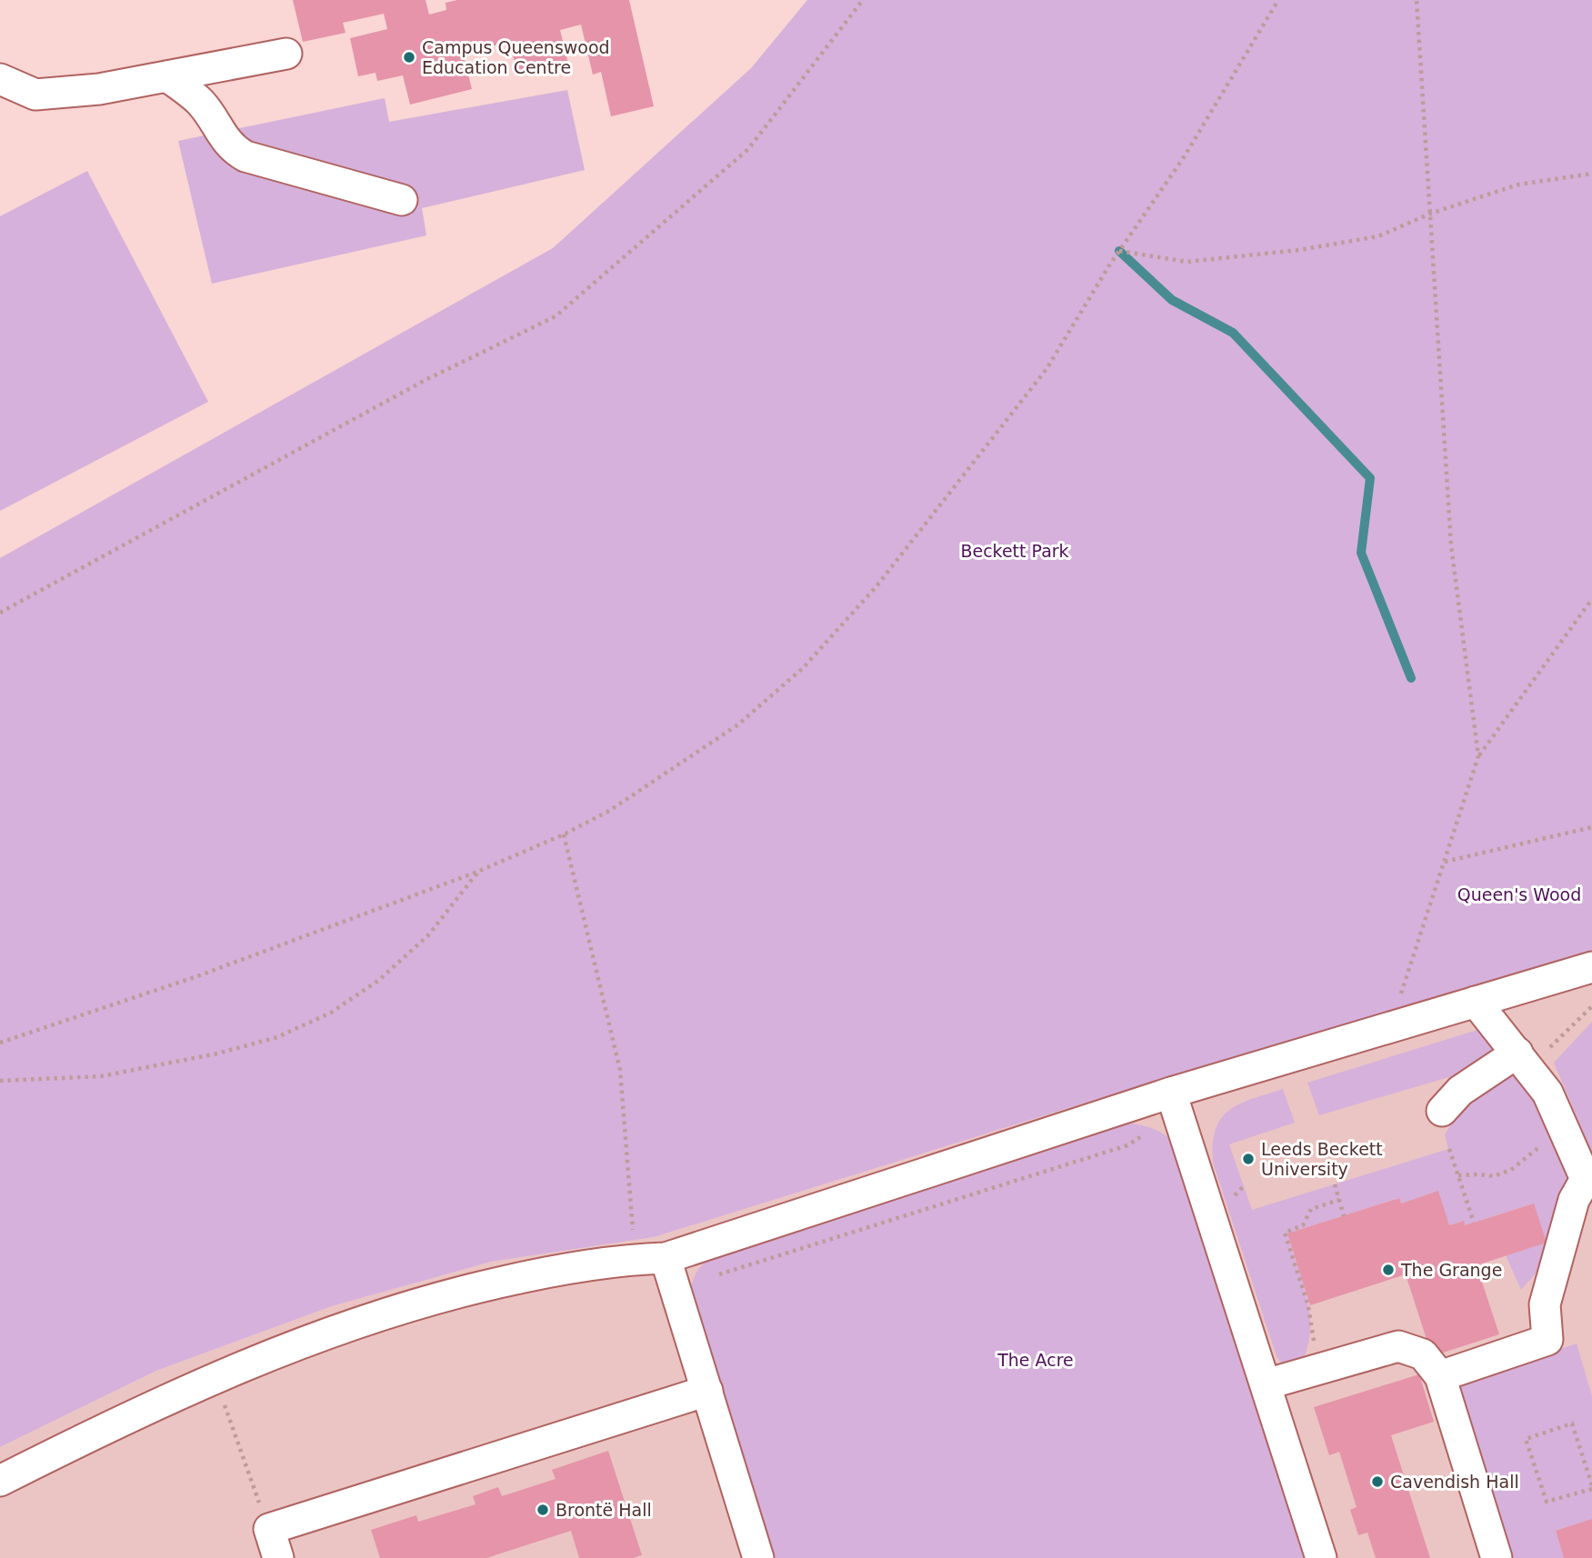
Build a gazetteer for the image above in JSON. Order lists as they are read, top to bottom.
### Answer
{
  "parks": ["Beckett Park", "Queen's Wood", "The Acre"],
  "places": [
    "Campus Queenswood Education Centre",
    "Leeds Beckett University",
    "The Grange",
    "Cavendish Hall",
    "Brontë Hall"
  ]
}
